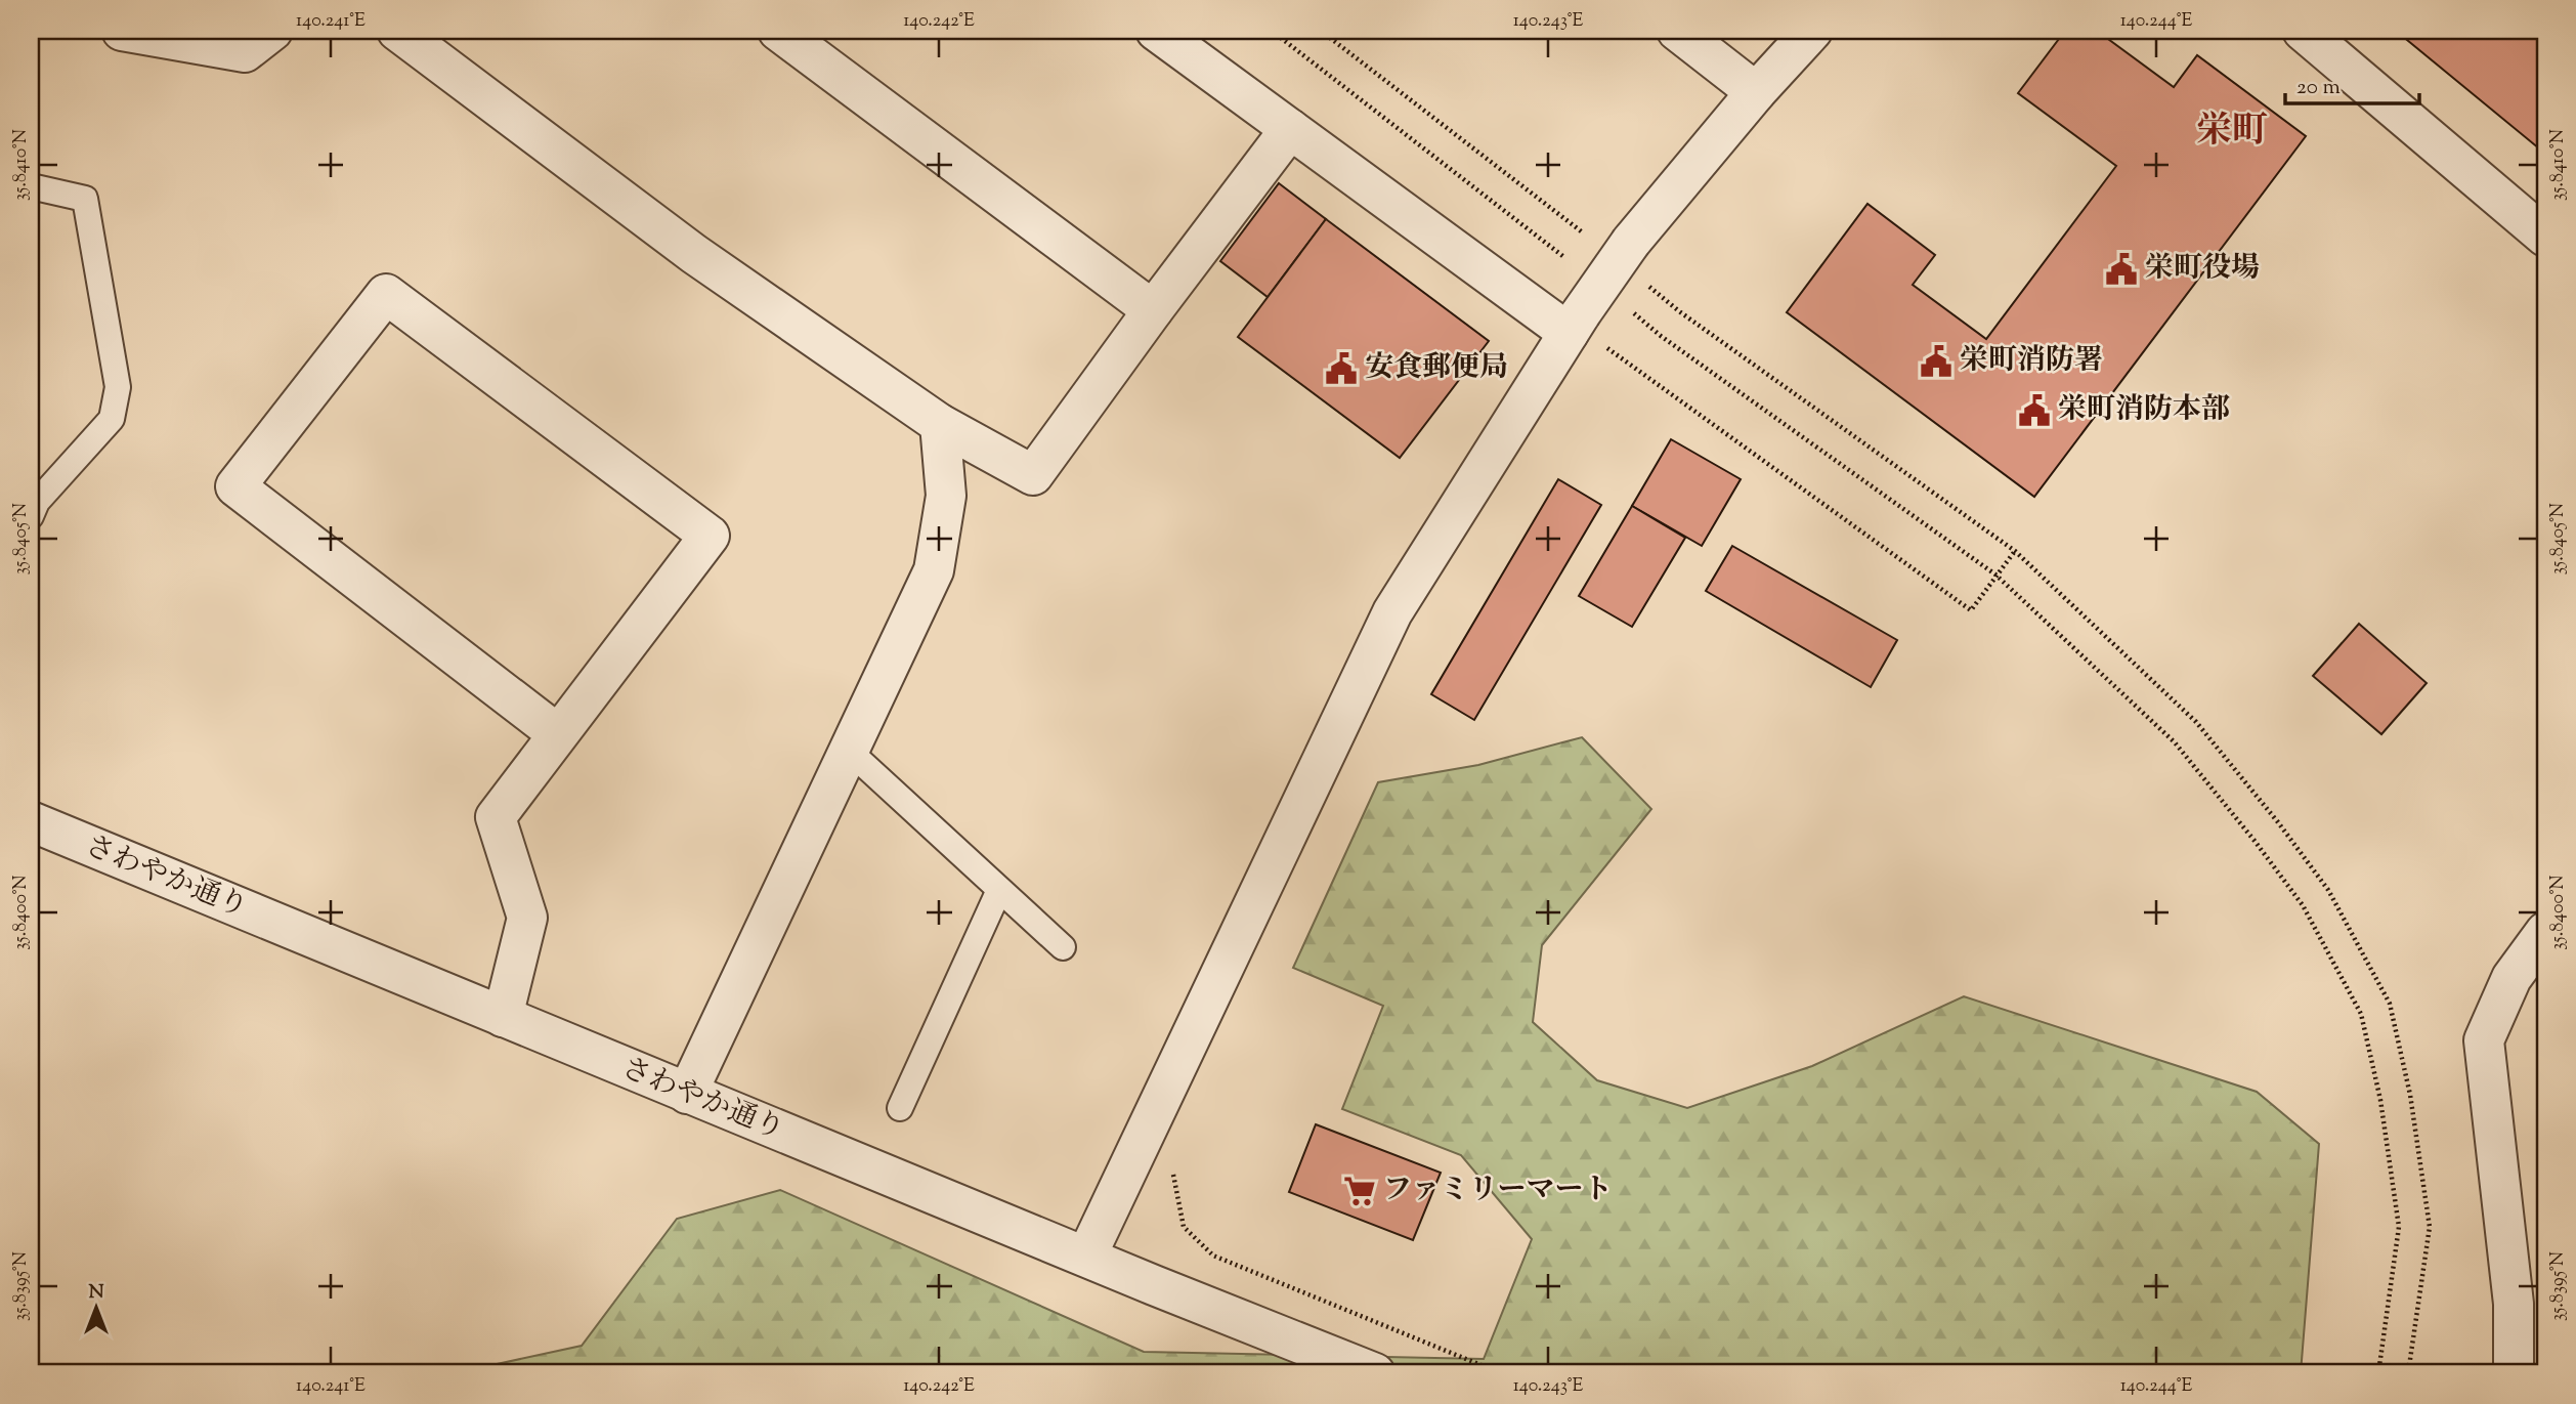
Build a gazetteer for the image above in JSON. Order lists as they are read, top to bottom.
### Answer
{
  "streets": {
    "street": ["さわやか通り"]
  },
  "districts": ["栄町"],
  "places": {
    "public building": [
      "栄町役場",
      "栄町消防署",
      "安食郵便局",
      "栄町消防本部"
    ],
    "supermarket": ["ファミリーマート"]
  },
  "scale_bar": "20 m",
  "north": "top",
  "coordinates": [
    "140.241°E",
    "140.242°E",
    "140.243°E",
    "140.244°E",
    "35.8410°N",
    "35.8405°N",
    "35.8400°N",
    "35.8395°N"
  ]
}
